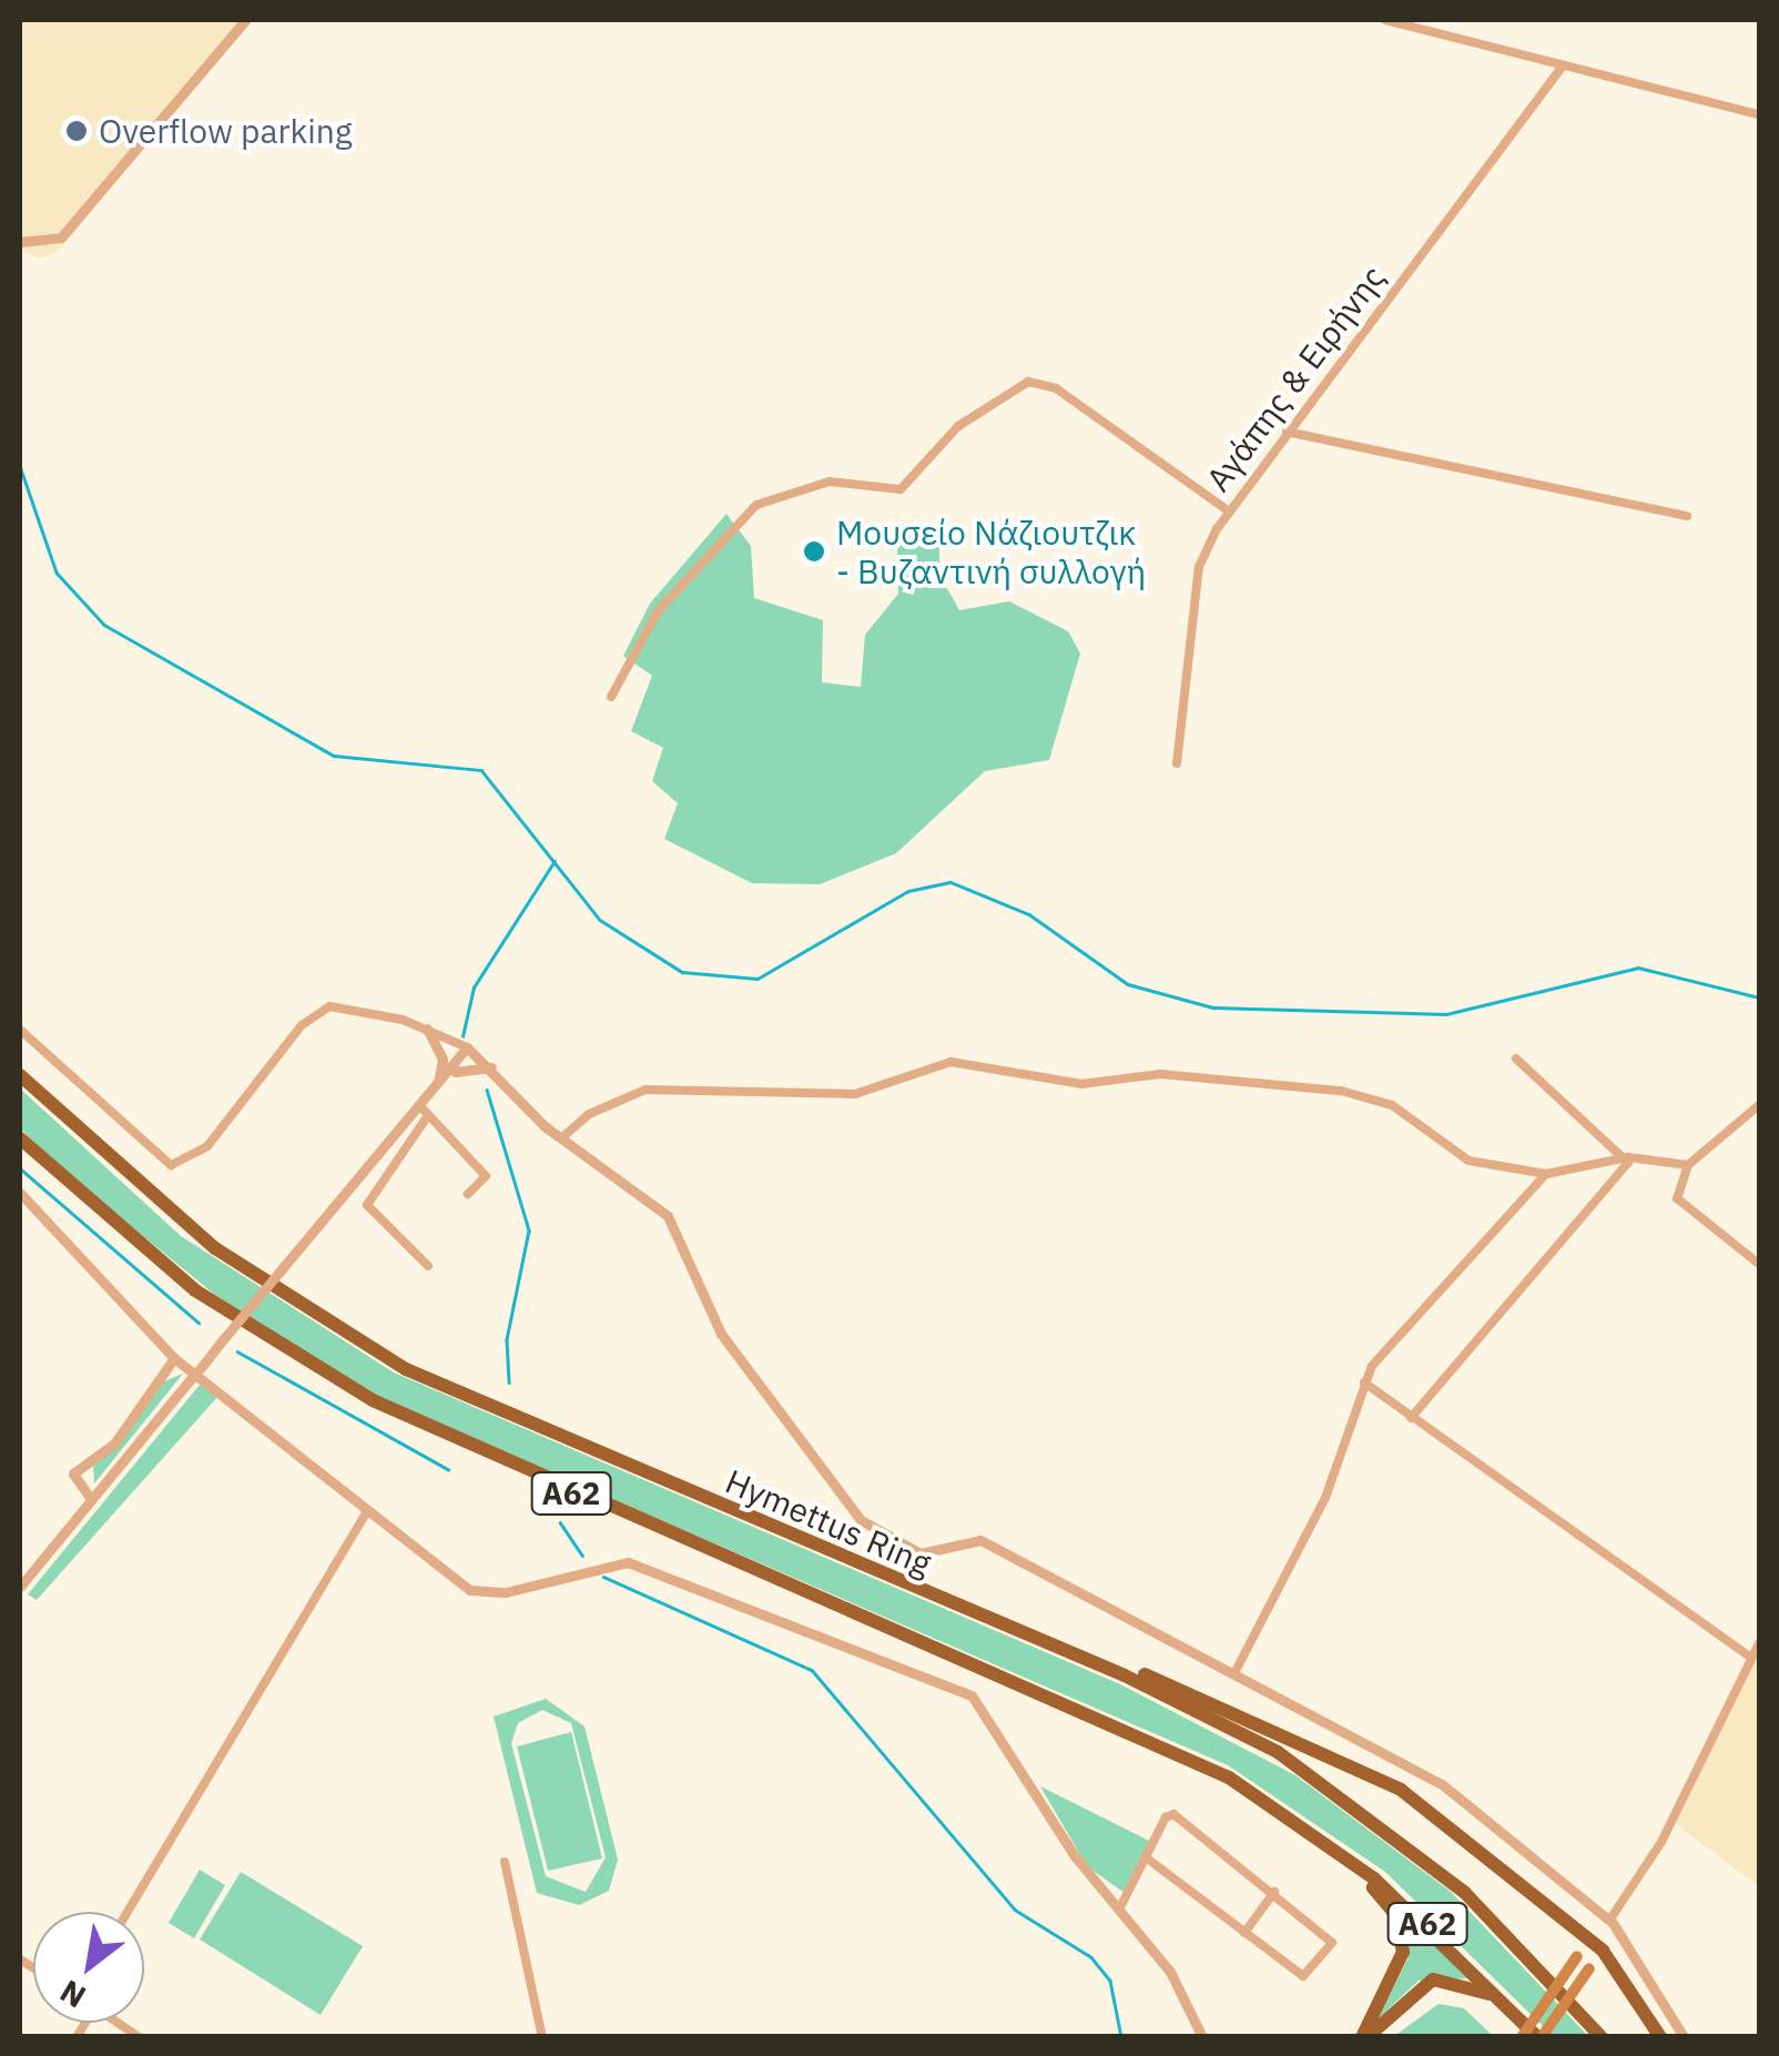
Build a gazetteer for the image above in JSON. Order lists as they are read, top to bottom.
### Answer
{
  "streets": {
    "highway": ["Α62", "Hymettus Ring"],
    "street": ["Αγάπης & Ειρήνης"]
  },
  "places": ["Overflow parking", "Μουσείο Νάζιουτζικ - Βυζαντινή συλλογή"],
  "north": "bottom left"
}
